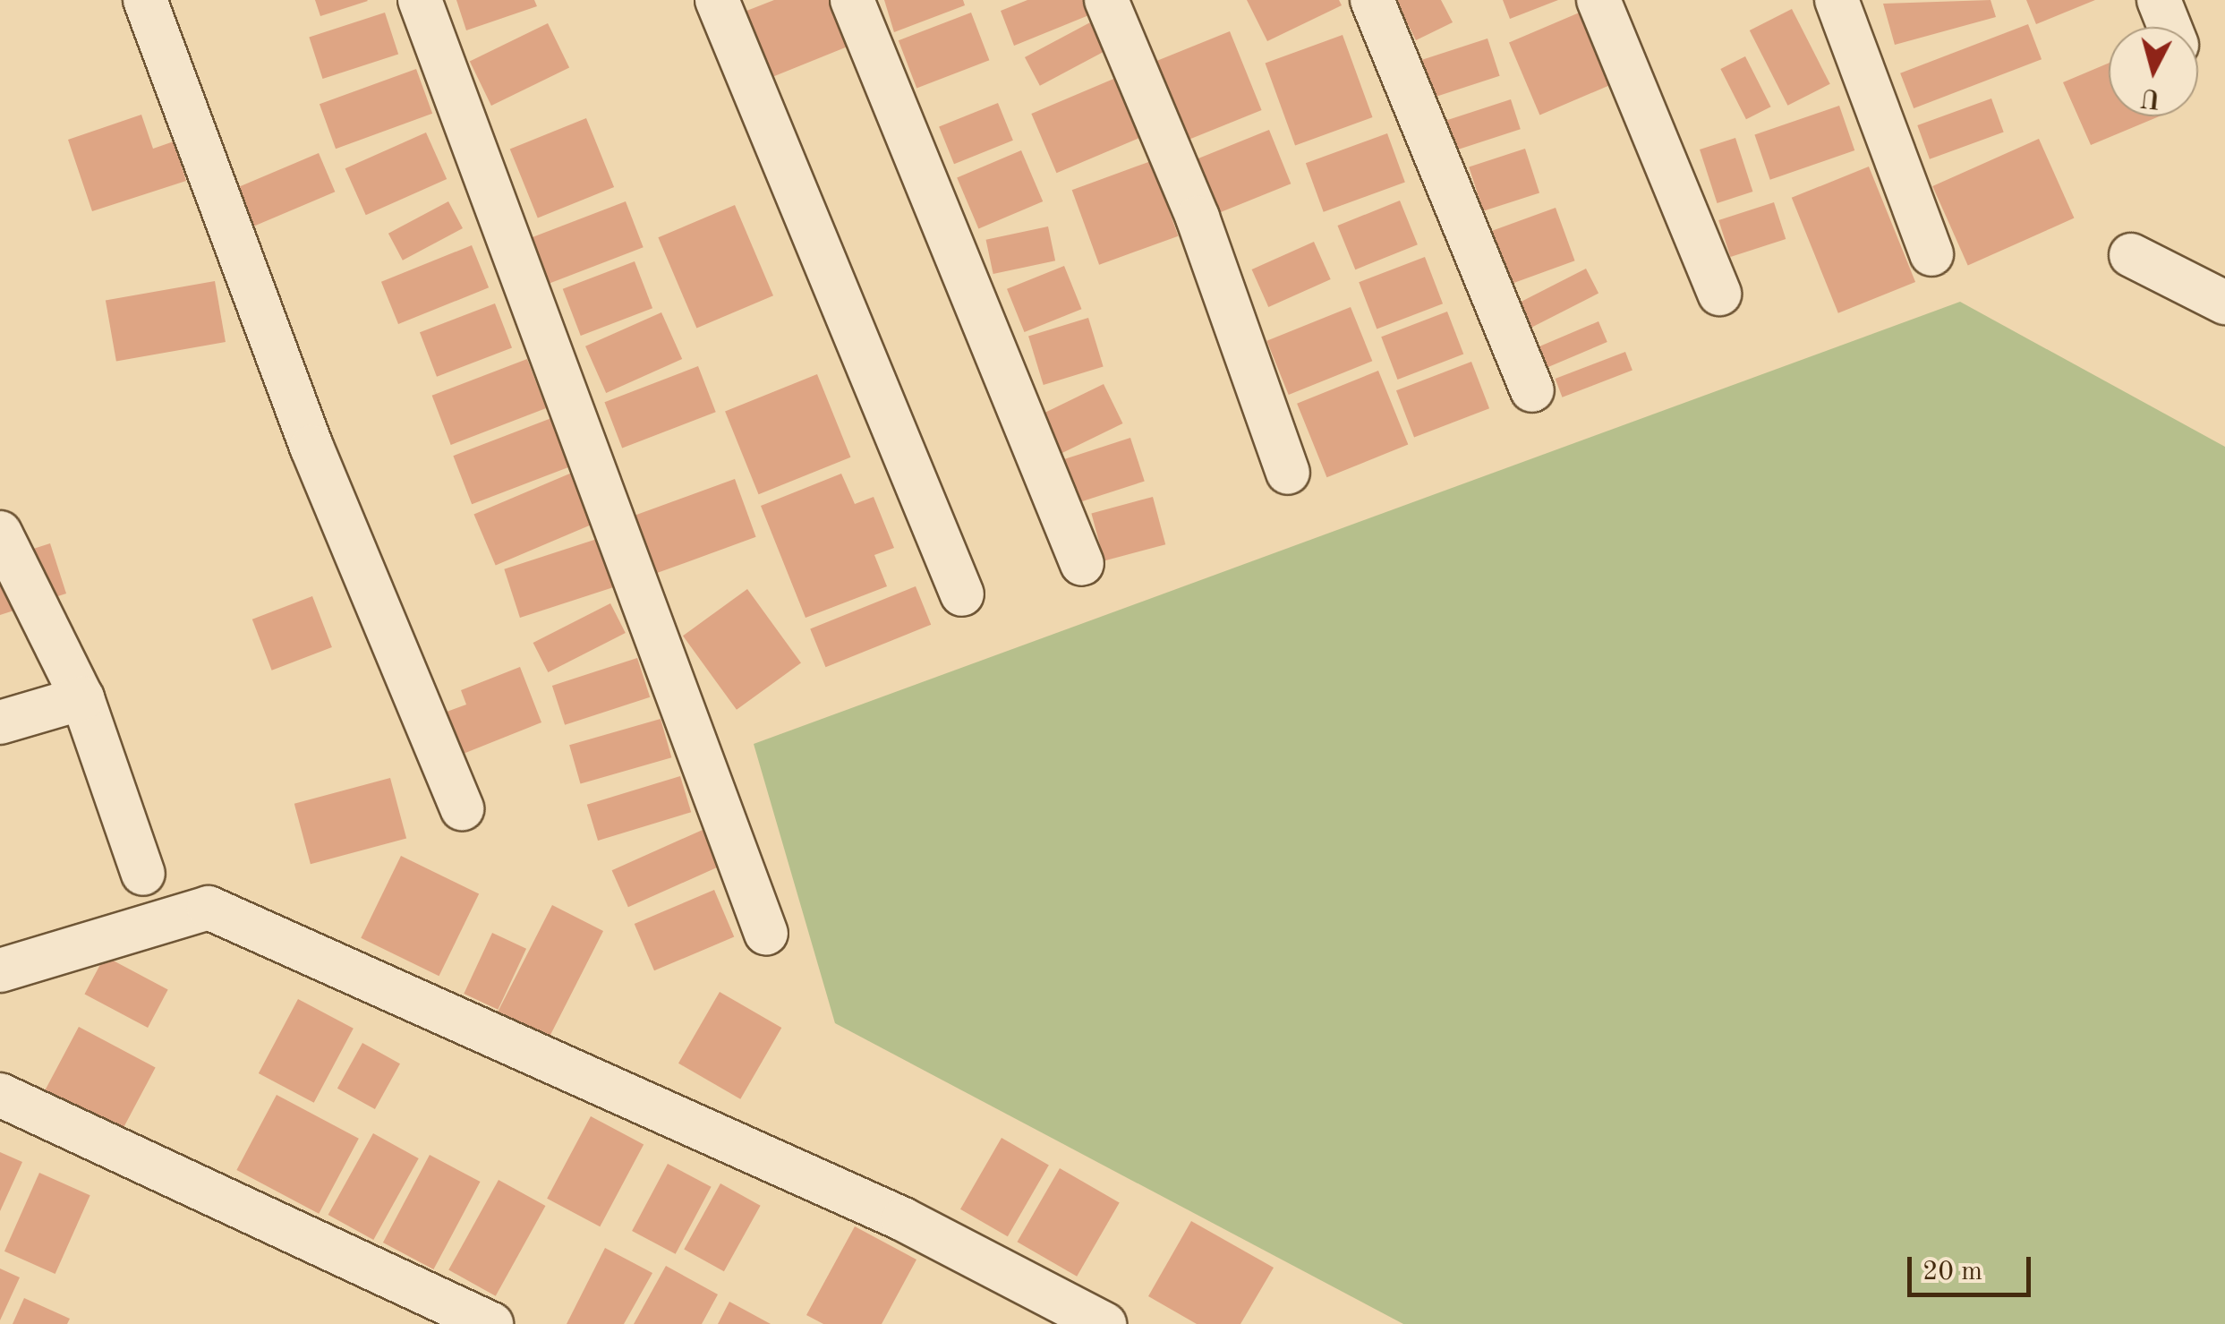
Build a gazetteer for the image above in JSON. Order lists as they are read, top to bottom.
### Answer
{
  "scale_bar": "20 m",
  "north": "bottom"
}
